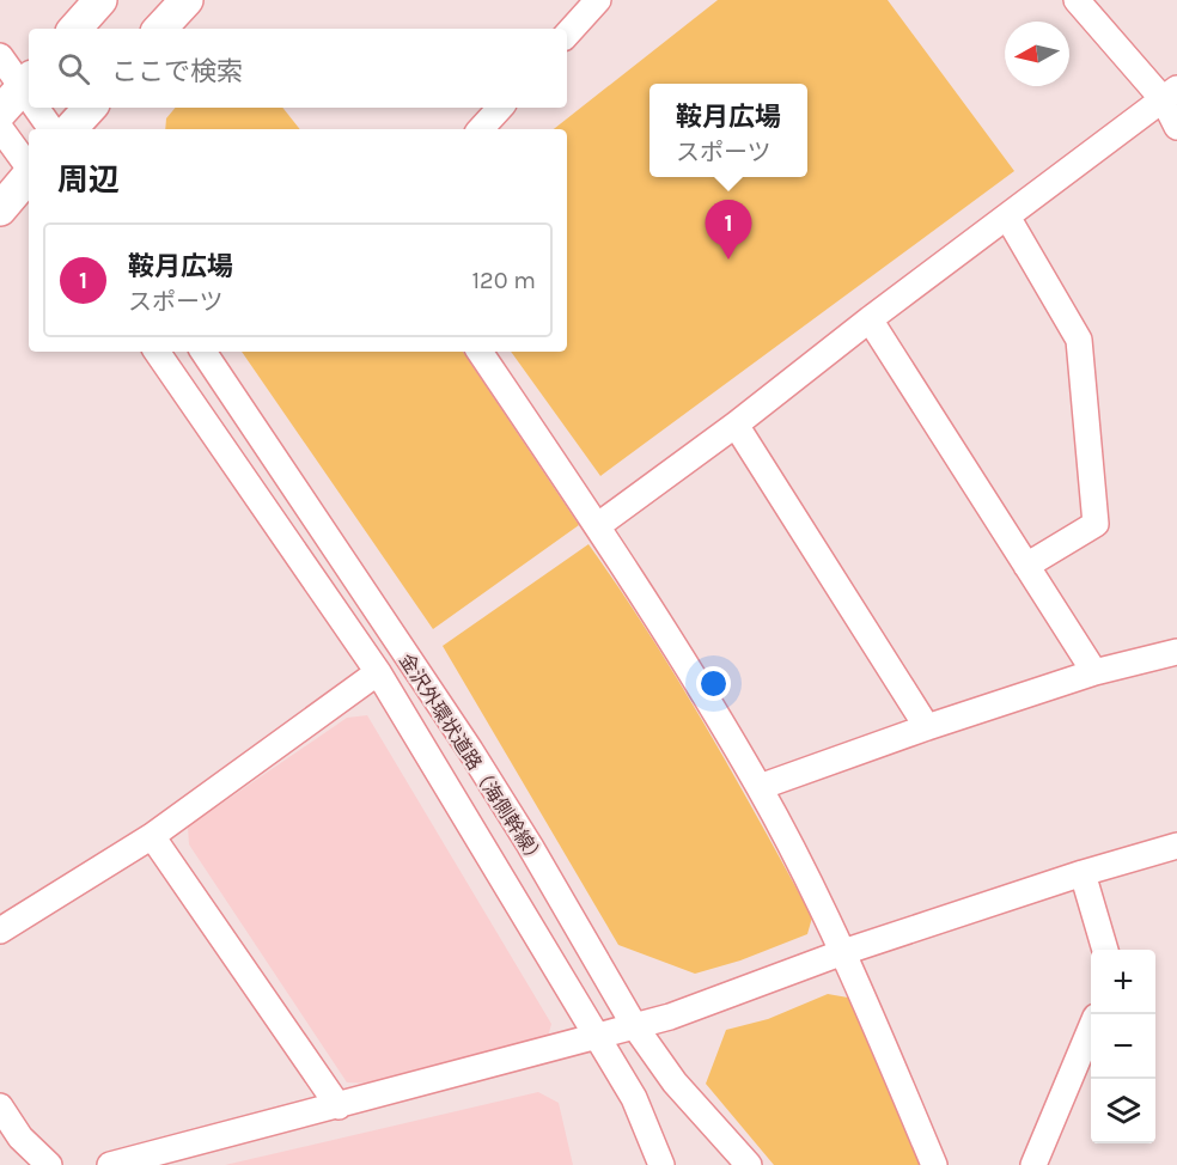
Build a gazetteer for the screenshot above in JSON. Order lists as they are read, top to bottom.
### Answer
{
  "streets": {
    "street": ["金沢外環状道路（海側幹線）"]
  },
  "north": "left",
  "page": {
    "search": "ここで検索",
    "popup": ["鞍月広場", "スポーツ"],
    "heading": "周辺",
    "pins": "1",
    "list": [
      {
        "mark": "1",
        "name": "鞍月広場",
        "note": "スポーツ",
        "value": "120 m"
      }
    ],
    "map_buttons": ["+", "−"]
  }
}
